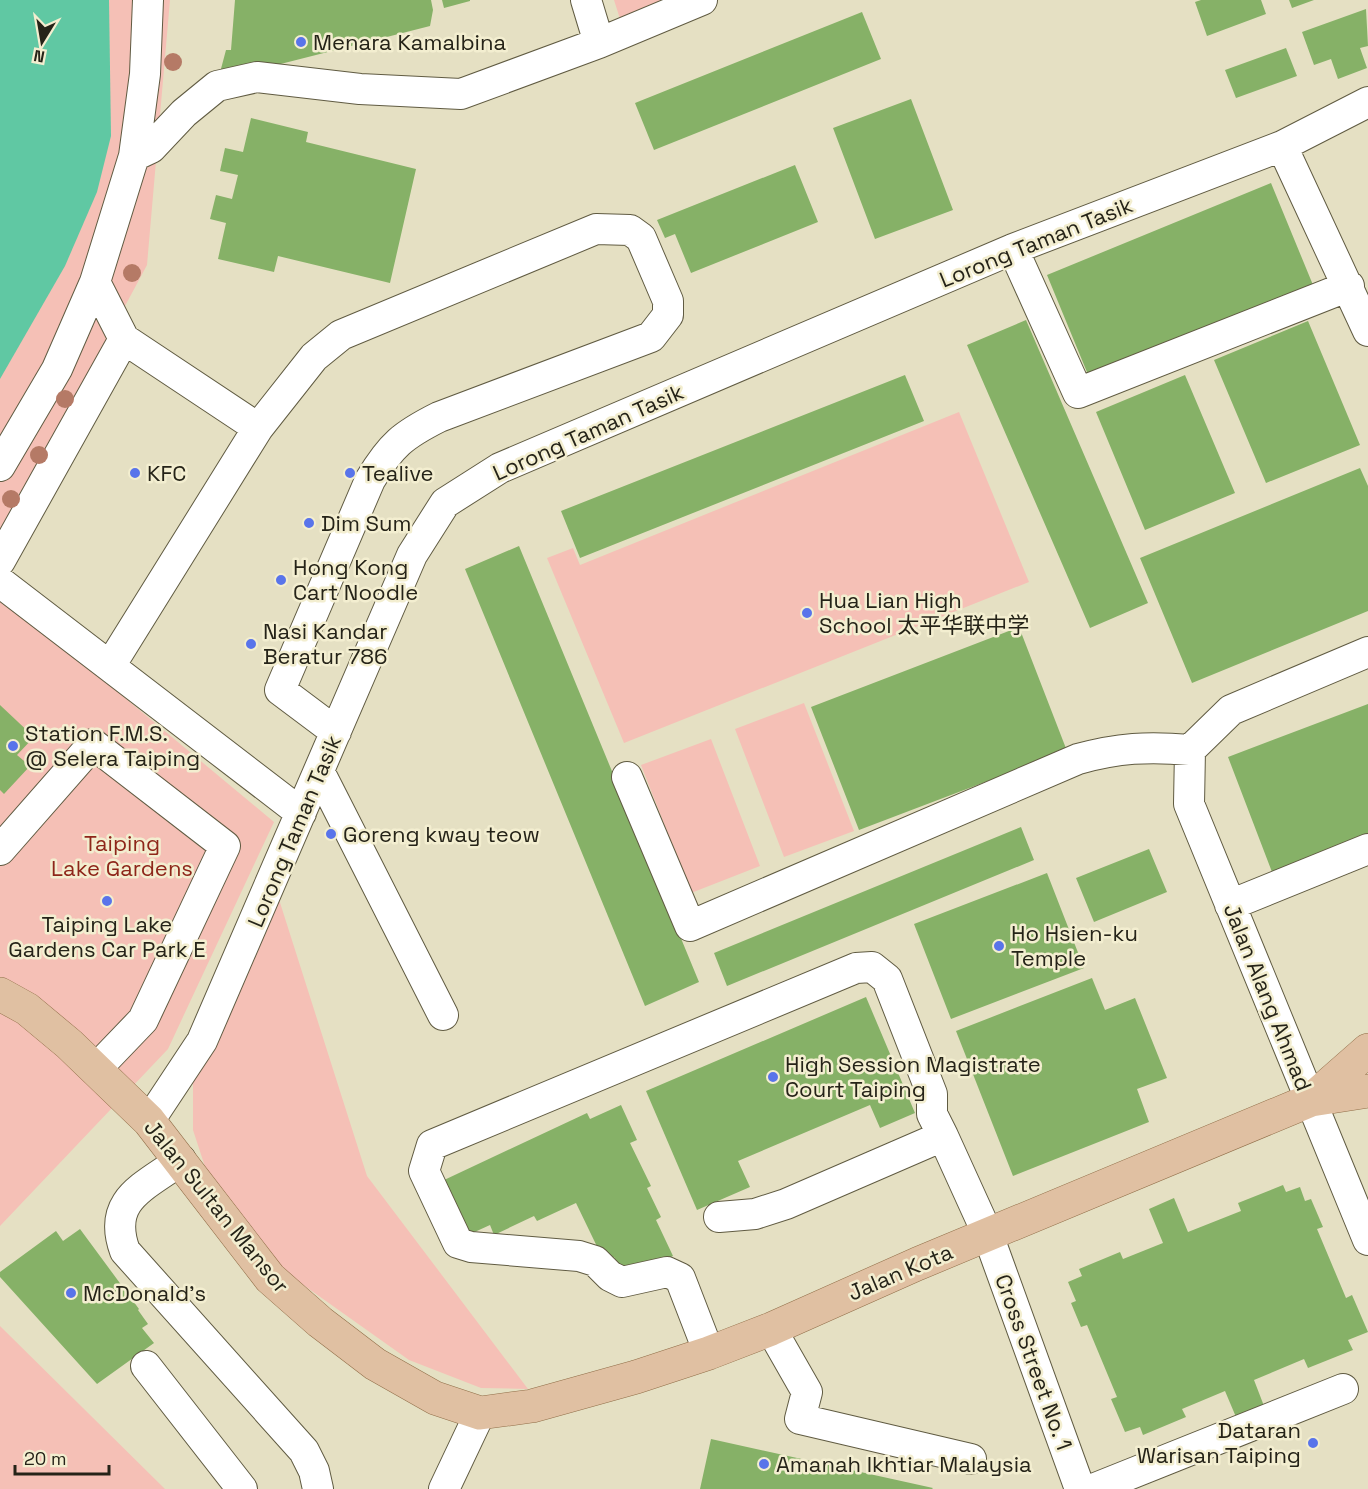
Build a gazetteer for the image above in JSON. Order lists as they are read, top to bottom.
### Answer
{
  "streets": {
    "main road": ["Jalan Sultan Mansor", "Jalan Kota"],
    "street": ["Lorong Taman Tasik", "Jalan Alang Ahmad", "Cross Street No. 1"]
  },
  "crossings": [
    ["Lorong Taman Tasik", "Jalan Sultan Mansor"],
    ["Jalan Alang Ahmad", "Jalan Kota"],
    ["Jalan Sultan Mansor", "Jalan Kota"],
    ["Jalan Kota", "Cross Street No. 1"]
  ],
  "parks": ["Taiping Lake Gardens"],
  "places": [
    "Menara Kamalbina",
    "KFC",
    "Tealive",
    "Dim Sum",
    "Hong Kong Cart Noodle",
    "Hua Lian High School 太平华联中学",
    "Nasi Kandar Beratur 786",
    "Station F.M.S. @ Selera Taiping",
    "Goreng kway teow",
    "Taiping Lake Gardens Car Park E",
    "Ho Hsien-ku Temple",
    "High Session Magistrate Court Taiping",
    "McDonald's",
    "Dataran Warisan Taiping",
    "Amanah Ikhtiar Malaysia"
  ],
  "scale_bar": "20 m",
  "north": "bottom"
}
